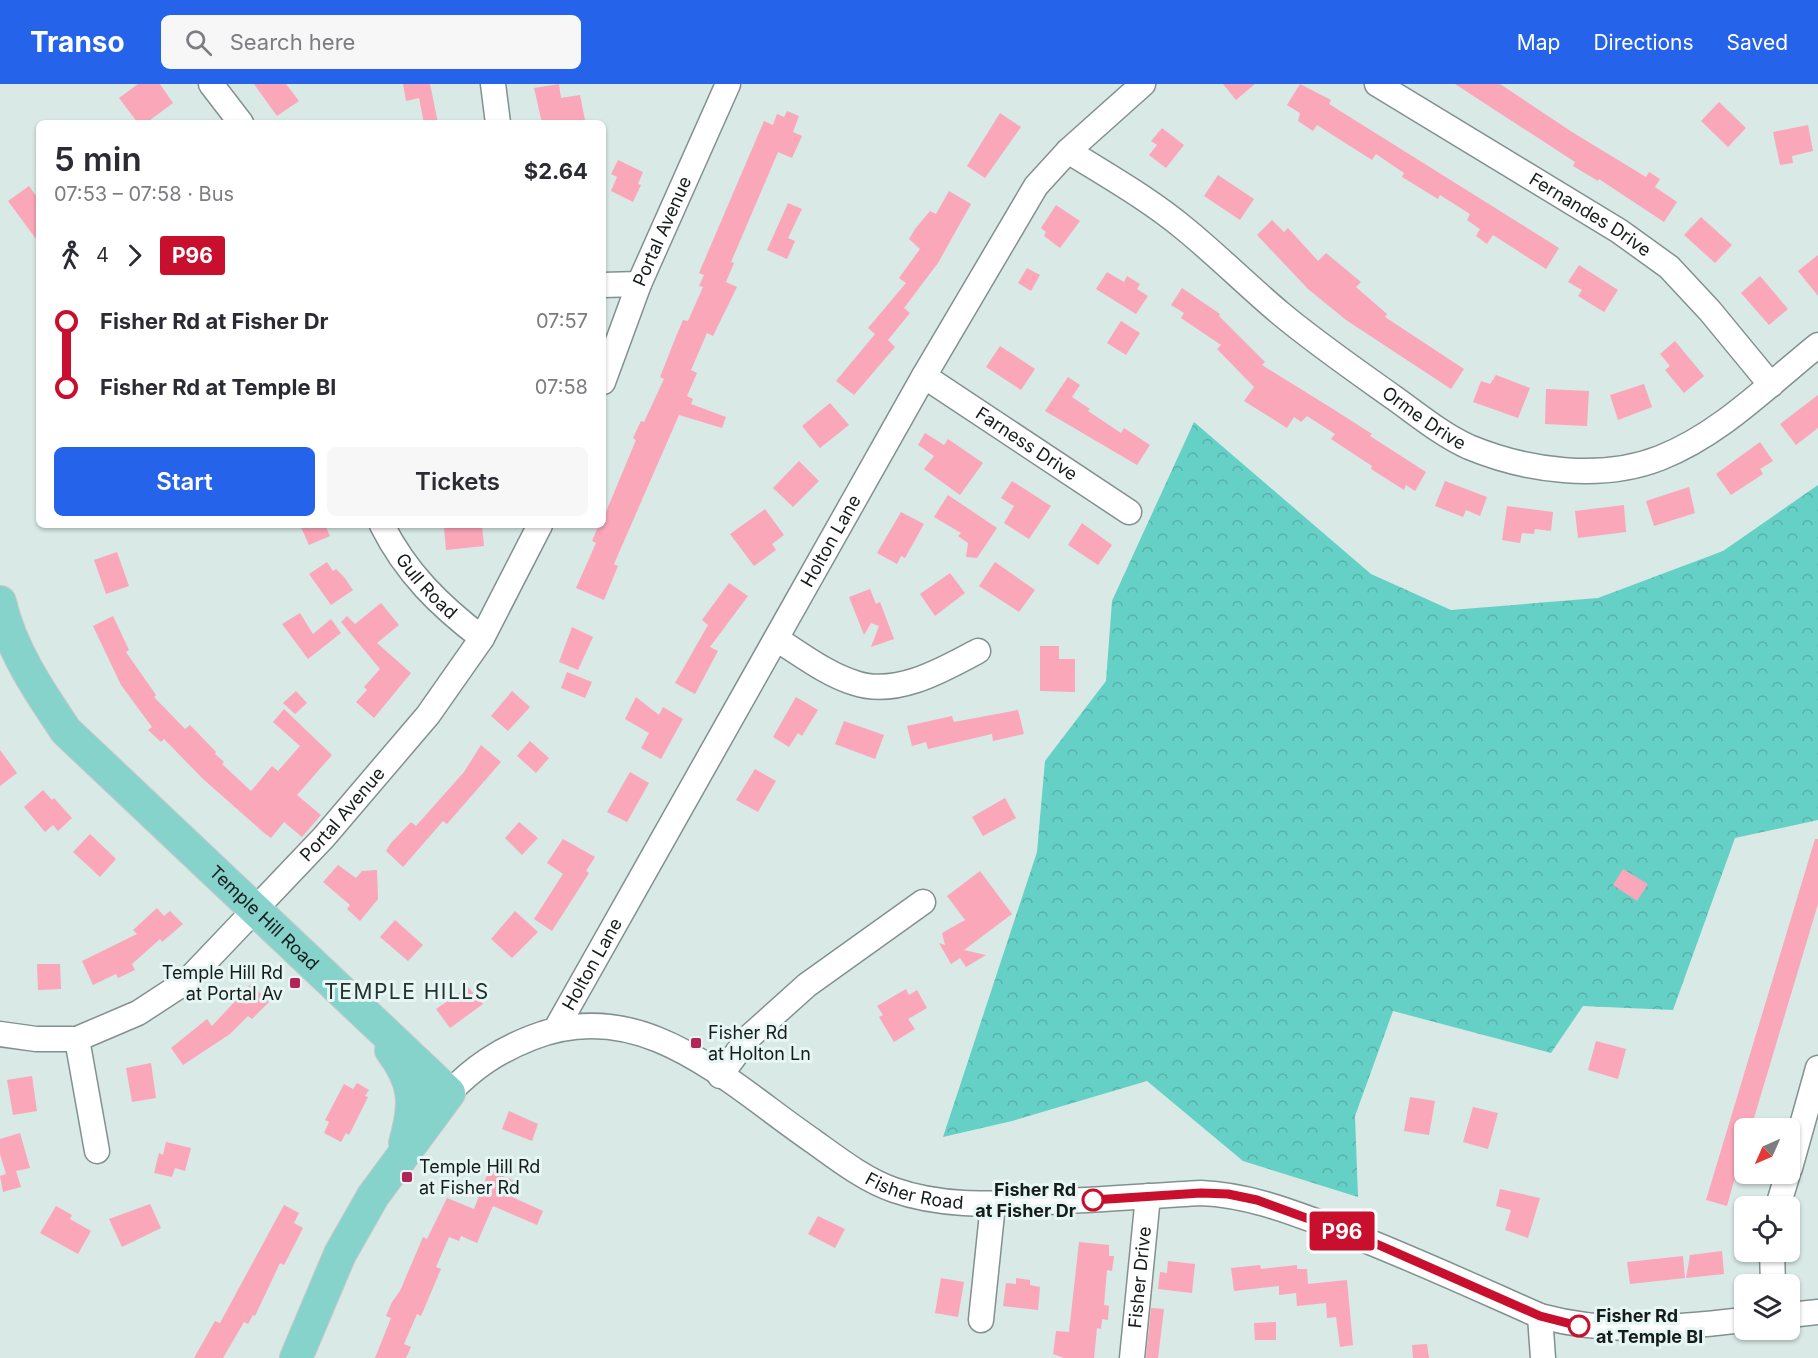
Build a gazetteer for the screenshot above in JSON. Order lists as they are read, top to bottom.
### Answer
{
  "streets": {
    "main road": ["Temple Hill Road"],
    "street": [
      "Fernandes Drive",
      "Portal Avenue",
      "Orme Drive",
      "Farness Drive",
      "Holton Lane",
      "Gull Road",
      "Fisher Road",
      "Fisher Drive"
    ]
  },
  "crossings": [
    ["Fernandes Drive", "Orme Drive"],
    ["Portal Avenue", "Gull Road"],
    ["Portal Avenue", "Temple Hill Road"],
    ["Orme Drive", "Holton Lane"],
    ["Farness Drive", "Holton Lane"],
    ["Holton Lane", "Fisher Road"],
    ["Temple Hill Road", "Fisher Road"],
    ["Fisher Road", "Fisher Drive"]
  ],
  "districts": ["TEMPLE HILLS"],
  "places": {
    "transit": ["Temple Hill Rd at Portal Av", "Fisher Rd at Holton Ln", "Temple Hill Rd at Fisher Rd"],
    "other": ["Fisher Rd at Fisher Dr", "Fisher Rd at Temple Bl"]
  },
  "lines": ["bus line P96"],
  "north": "bottom left",
  "page": {
    "header": "Transo",
    "search": "Search here",
    "nav": ["Map", "Directions", "Saved"],
    "on_map": "P96",
    "heading": ["5 min", "07:53 – 07:58 · Bus", "$2.64"],
    "legs": ["4", "P96"],
    "list": [
      {
        "name": "Fisher Rd at Fisher Dr",
        "value": "07:57"
      },
      {
        "name": "Fisher Rd at Temple Bl",
        "value": "07:58"
      }
    ],
    "buttons": ["Start", "Tickets"]
  }
}
